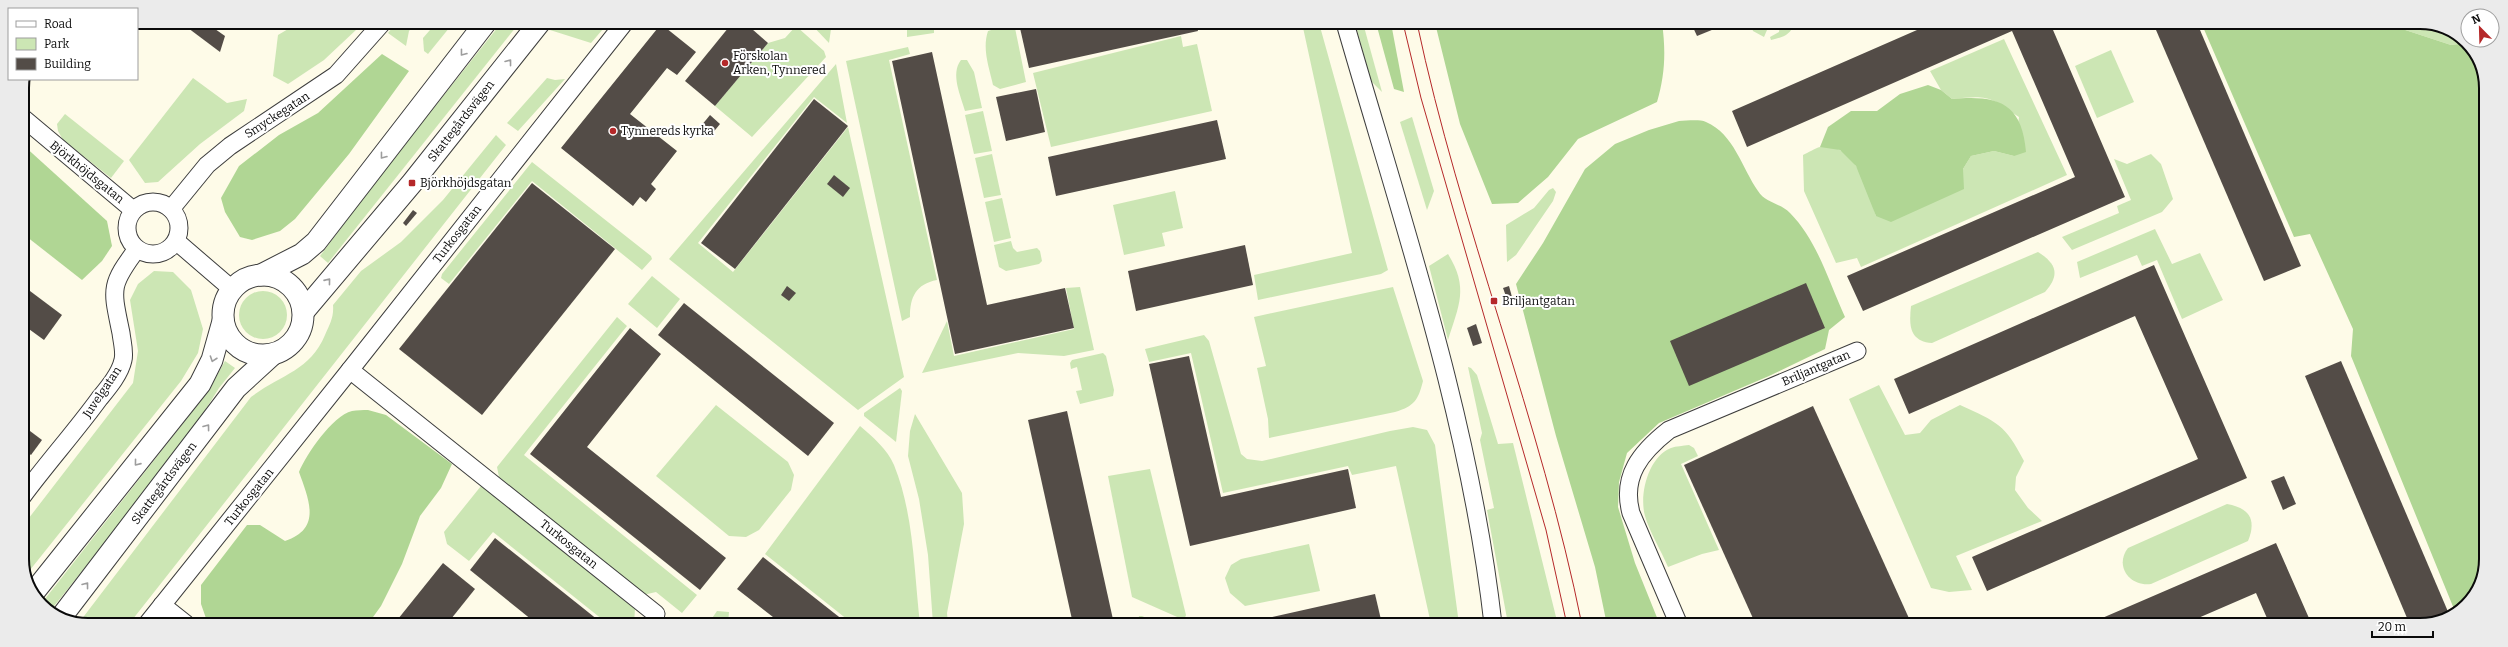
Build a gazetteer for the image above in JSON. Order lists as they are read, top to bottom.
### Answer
{
  "streets": {
    "street": [
      "Smyckegatan",
      "Skattegårdsvägen",
      "Björkhöjdsgatan",
      "Turkosgatan",
      "Briljantgatan",
      "Juvelgatan"
    ]
  },
  "crossings": [
    ["Smyckegatan", "Björkhöjdsgatan"],
    ["Smyckegatan", "Juvelgatan"],
    ["Björkhöjdsgatan", "Juvelgatan"]
  ],
  "places": {
    "other": ["Förskolan Arken, Tynnered", "Tynnereds kyrka"],
    "transit": ["Björkhöjdsgatan", "Briljantgatan"]
  },
  "legend": ["Road", "Park", "Building"],
  "scale_bar": "20 m",
  "north": "top left"
}
